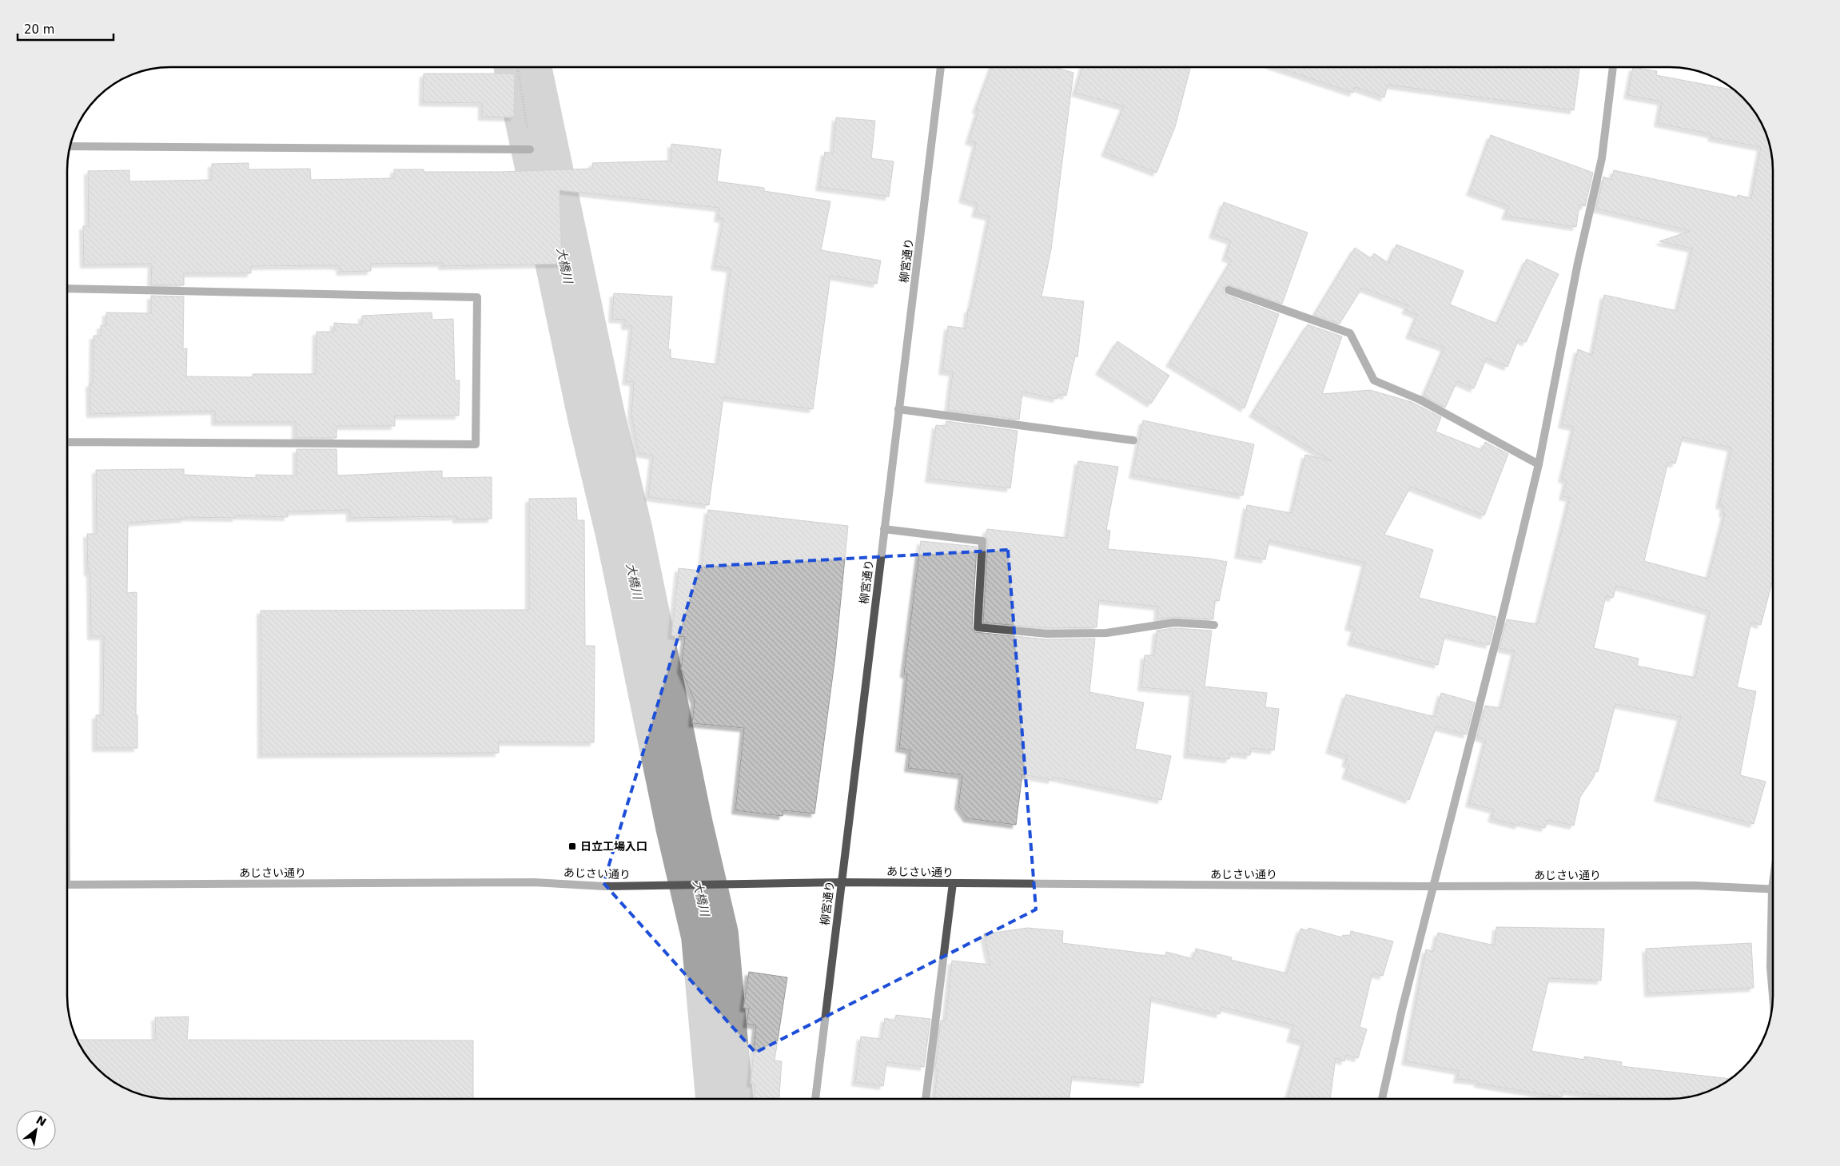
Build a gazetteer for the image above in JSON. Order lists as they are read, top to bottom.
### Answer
{
  "streets": {
    "street": ["柳宮通り", "あじさい通り"]
  },
  "crossings": [
    ["柳宮通り", "あじさい通り"]
  ],
  "water": ["大橋川"],
  "places": {
    "transit": ["日立工場入口"]
  },
  "scale_bar": "20 m",
  "north": "top right"
}
